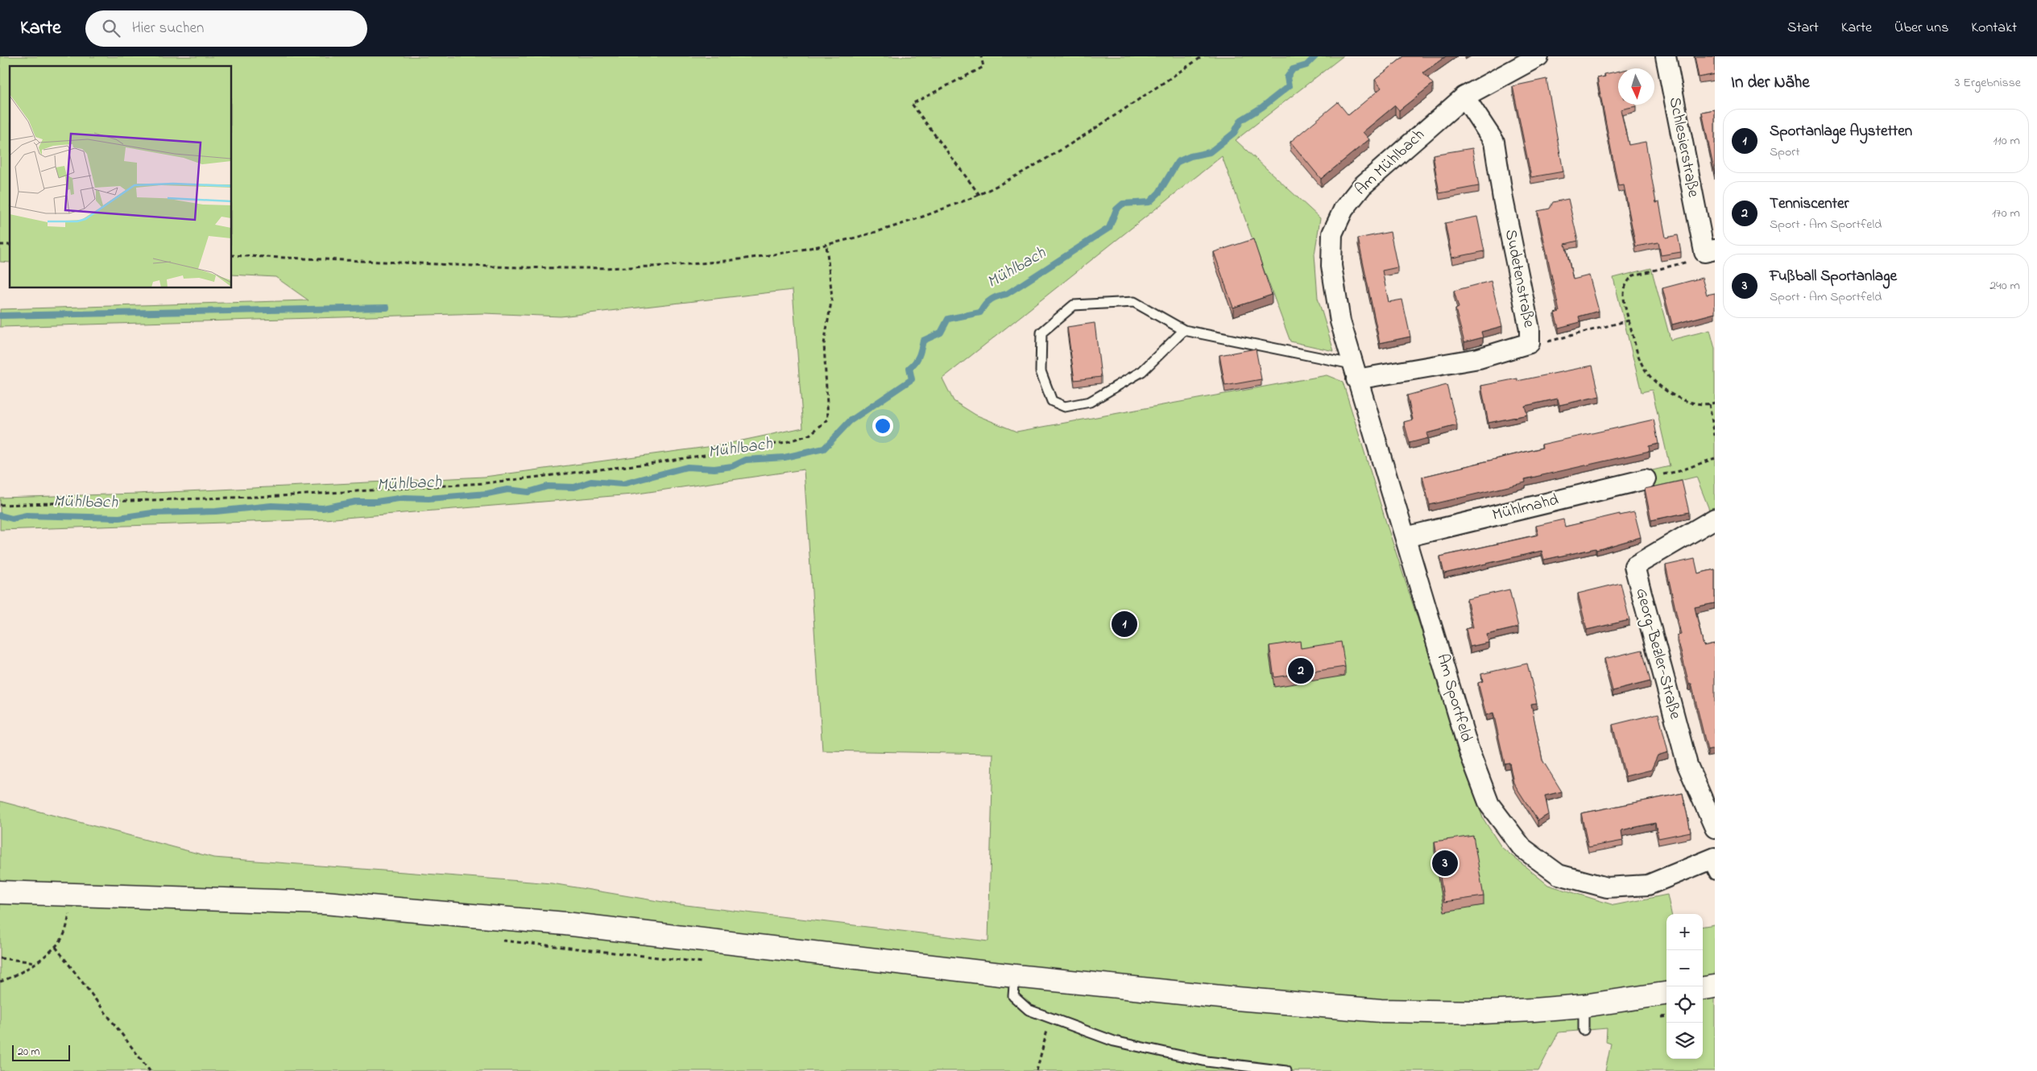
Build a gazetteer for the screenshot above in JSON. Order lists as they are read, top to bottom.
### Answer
{
  "streets": {
    "street": [
      "Schlesierstraße",
      "Am Mühlbach",
      "Sudetenstraße",
      "Mühlmahd",
      "Georg-Bezler-Straße",
      "Am Sportfeld"
    ]
  },
  "crossings": [
    ["Am Mühlbach", "Sudetenstraße"],
    ["Am Mühlbach", "Am Sportfeld"],
    ["Sudetenstraße", "Am Sportfeld"],
    ["Mühlmahd", "Am Sportfeld"]
  ],
  "water": ["Mühlbach"],
  "scale_bar": "20 m",
  "north": "bottom",
  "page": {
    "header": "Karte",
    "search": "Hier suchen",
    "nav": [
      "Start",
      "Karte",
      "Über uns",
      "Kontakt"
    ],
    "heading": ["In der Nähe", "3 Ergebnisse"],
    "list": [
      {
        "mark": "1",
        "name": "Sportanlage Aystetten",
        "note": "Sport",
        "value": "110 m"
      },
      {
        "mark": "2",
        "name": "Tenniscenter",
        "note": "Sport · Am Sportfeld",
        "value": "170 m"
      },
      {
        "mark": "3",
        "name": "Fußball Sportanlage",
        "note": "Sport · Am Sportfeld",
        "value": "240 m"
      }
    ],
    "pins": ["1", "2", "3"],
    "map_buttons": ["+", "−"],
    "scale": "20 m"
  }
}
